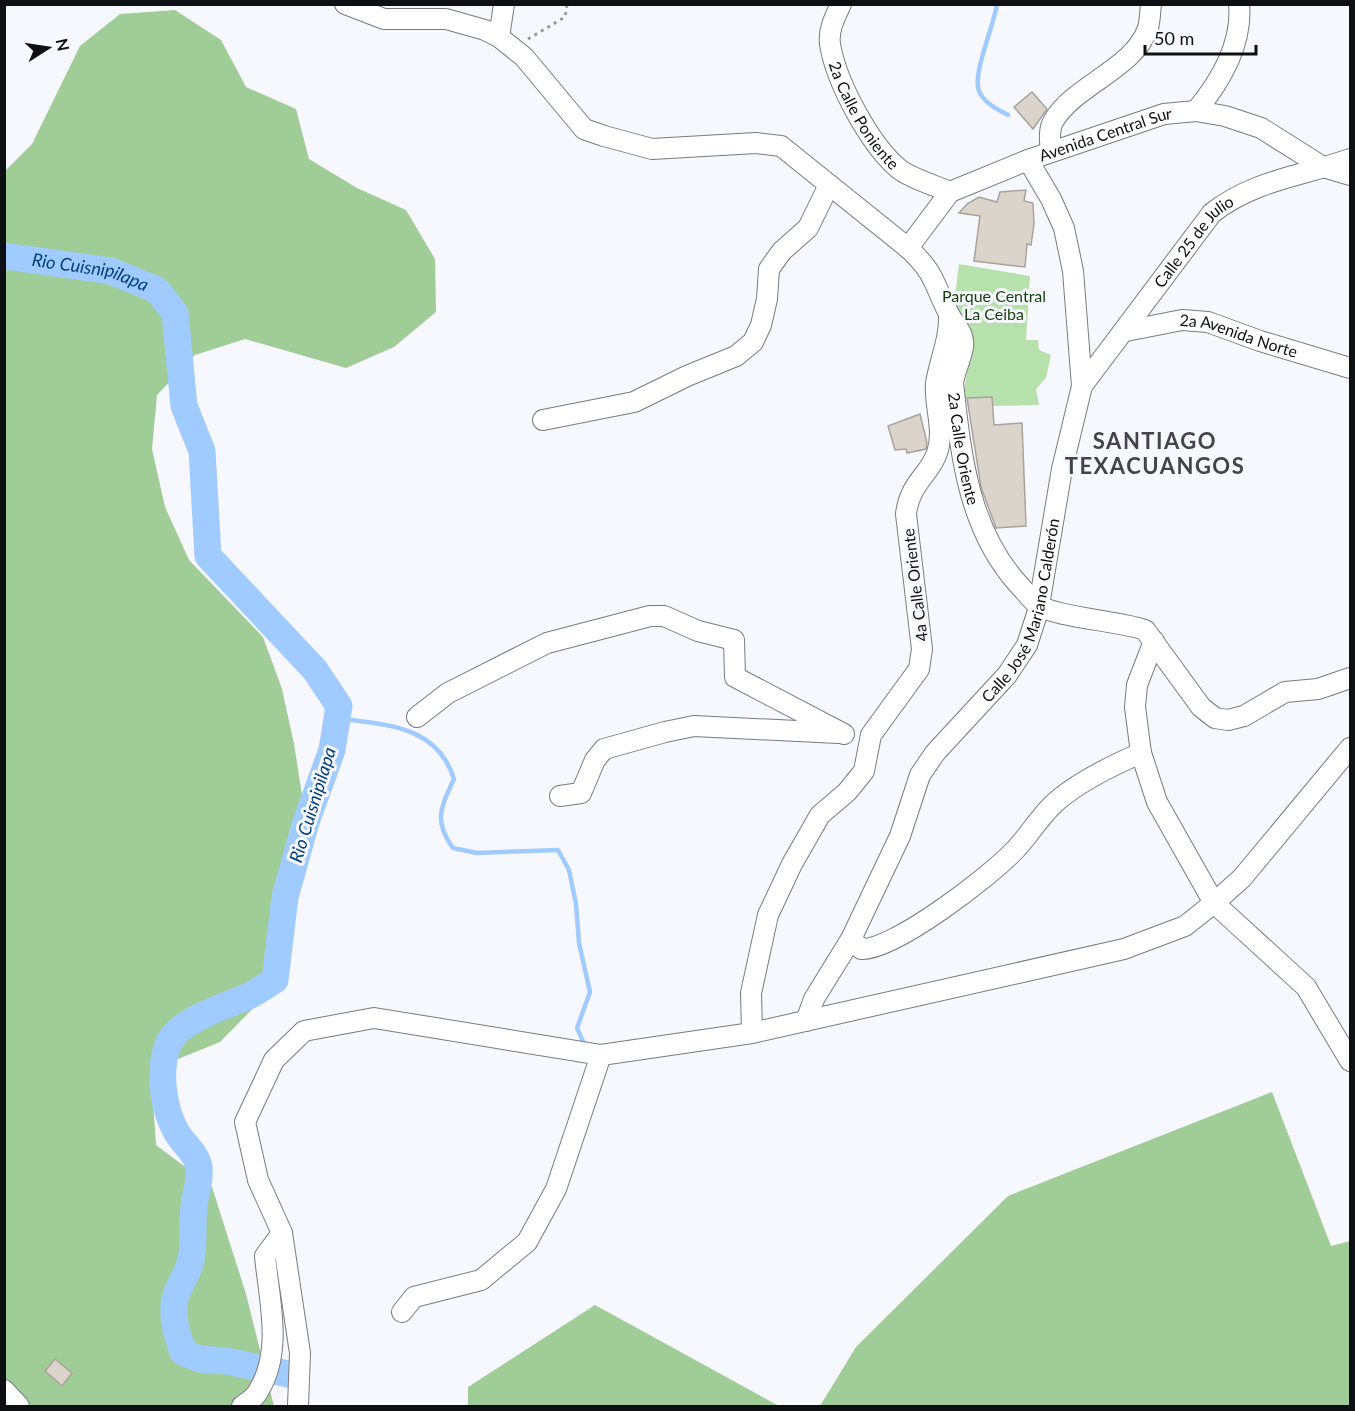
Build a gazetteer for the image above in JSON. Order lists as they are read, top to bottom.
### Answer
{
  "streets": {
    "street": [
      "2a Calle Poniente",
      "Avenida Central Sur",
      "Calle 25 de Julio",
      "2a Avenida Norte",
      "2a Calle Oriente",
      "4a Calle Oriente",
      "Calle José Mariano Calderón"
    ]
  },
  "crossings": [
    ["2a Calle Poniente", "Avenida Central Sur"],
    ["Avenida Central Sur", "Calle 25 de Julio"],
    ["Avenida Central Sur", "Calle José Mariano Calderón"],
    ["Calle 25 de Julio", "2a Avenida Norte"],
    ["Calle 25 de Julio", "Calle José Mariano Calderón"],
    ["2a Calle Oriente", "4a Calle Oriente"],
    ["2a Calle Oriente", "Calle José Mariano Calderón"]
  ],
  "districts": ["SANTIAGO TEXACUANGOS"],
  "water": ["Rio Cuisnipilapa"],
  "parks": ["Parque Central La Ceiba"],
  "scale_bar": "50 m",
  "north": "right"
}
